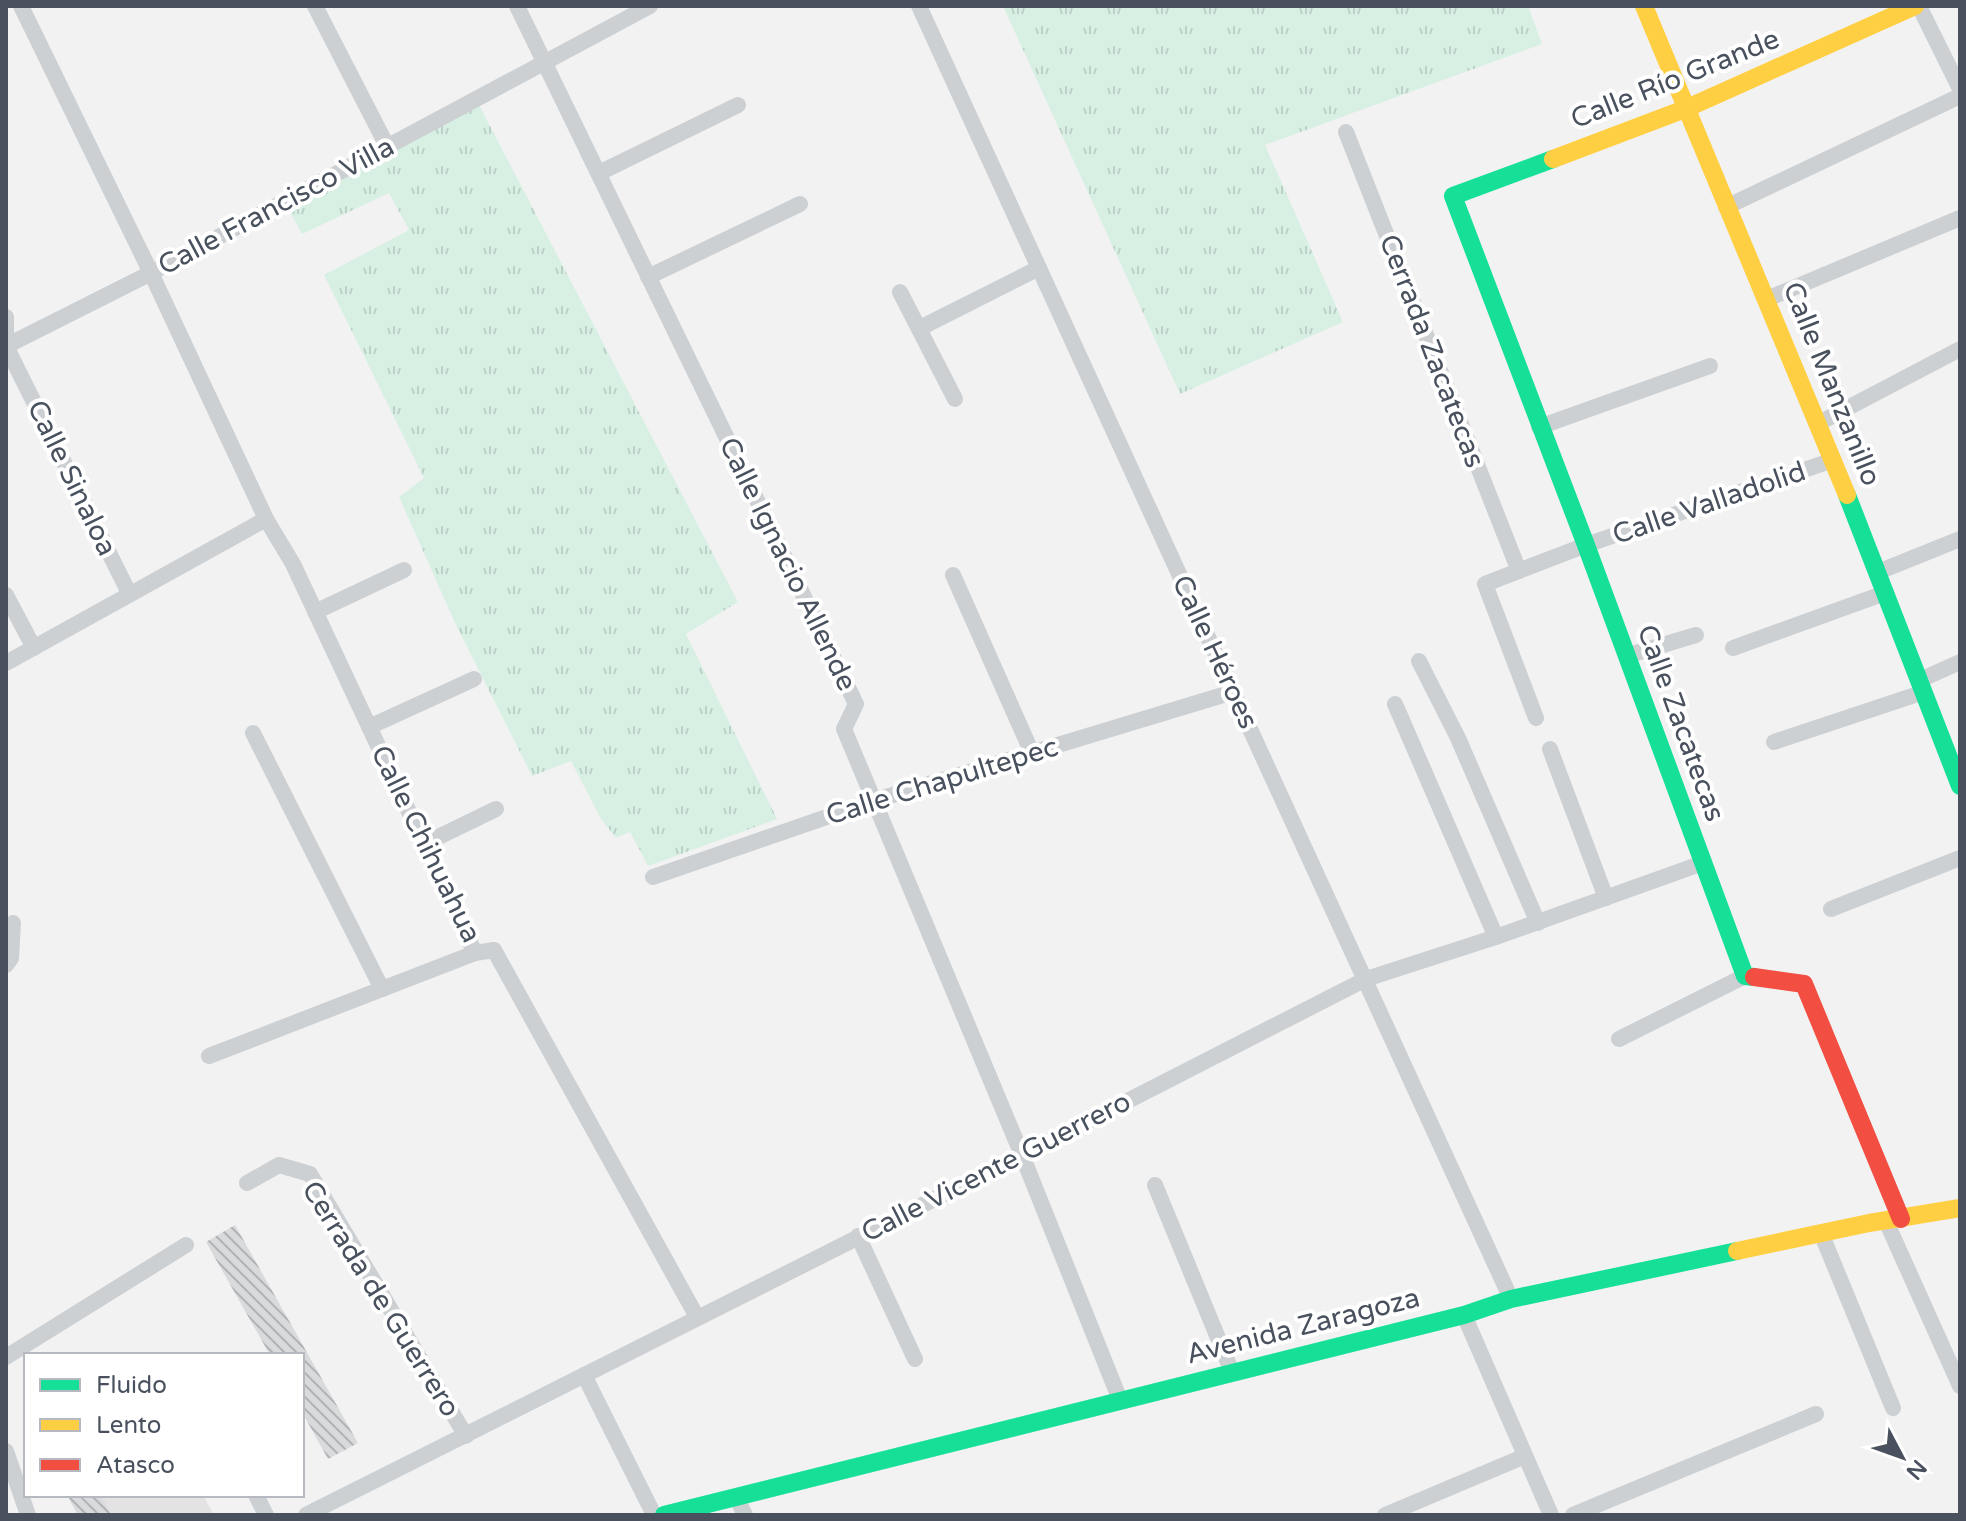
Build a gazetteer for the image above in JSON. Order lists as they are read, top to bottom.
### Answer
{
  "streets": {
    "street": [
      "Calle Río Grande",
      "Calle Francisco Villa",
      "Cerrada Zacatecas",
      "Calle Manzanillo",
      "Calle Sinaloa",
      "Calle Valladolid",
      "Calle Ignacio Allende",
      "Calle Héroes",
      "Calle Zacatecas",
      "Calle Chapultepec",
      "Calle Chihuahua",
      "Calle Vicente Guerrero",
      "Cerrada de Guerrero",
      "Avenida Zaragoza"
    ]
  },
  "crossings": [
    ["Calle Río Grande", "Calle Manzanillo"],
    ["Calle Río Grande", "Calle Zacatecas"],
    ["Calle Francisco Villa", "Calle Sinaloa"],
    ["Calle Francisco Villa", "Calle Ignacio Allende"],
    ["Calle Francisco Villa", "Calle Chihuahua"],
    ["Calle Manzanillo", "Calle Valladolid"],
    ["Calle Valladolid", "Calle Zacatecas"],
    ["Calle Ignacio Allende", "Calle Chapultepec"],
    ["Calle Ignacio Allende", "Calle Vicente Guerrero"],
    ["Calle Ignacio Allende", "Avenida Zaragoza"],
    ["Calle Héroes", "Calle Chapultepec"],
    ["Calle Héroes", "Calle Vicente Guerrero"],
    ["Calle Héroes", "Avenida Zaragoza"],
    ["Calle Zacatecas", "Calle Vicente Guerrero"],
    ["Calle Chihuahua", "Calle Vicente Guerrero"],
    ["Calle Vicente Guerrero", "Cerrada de Guerrero"]
  ],
  "legend": ["Fluido", "Lento", "Atasco"],
  "north": "bottom right"
}
